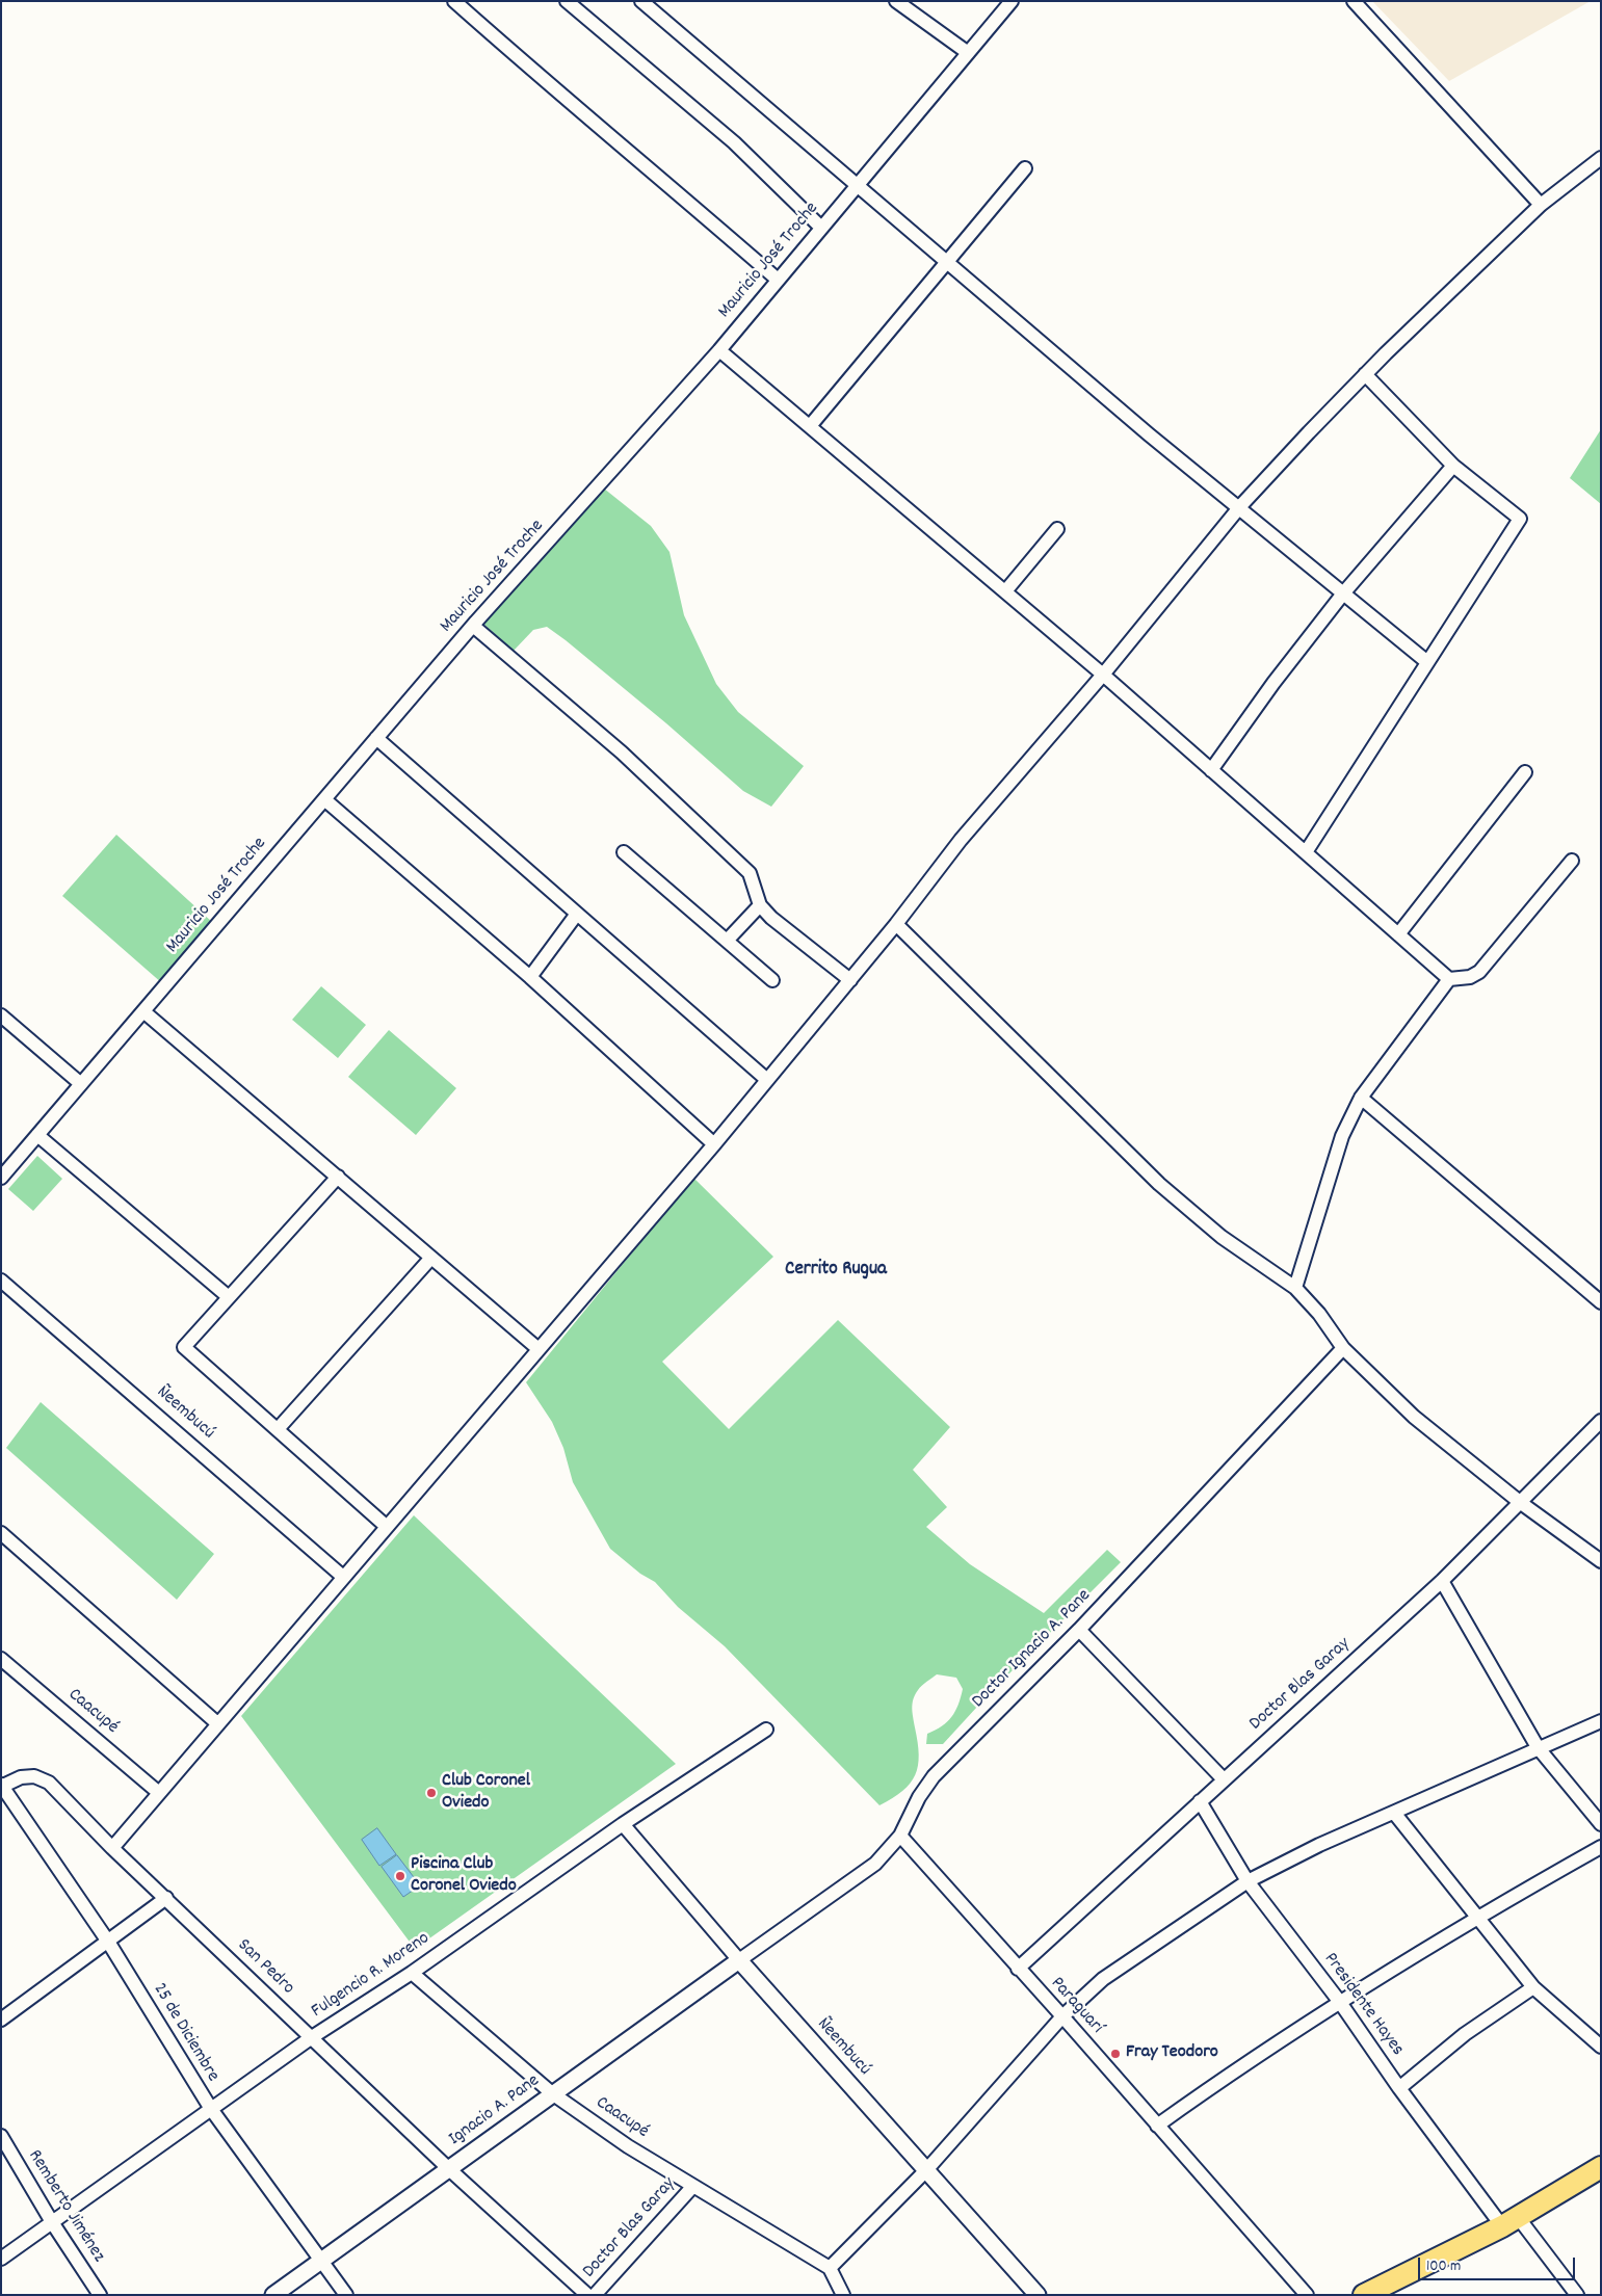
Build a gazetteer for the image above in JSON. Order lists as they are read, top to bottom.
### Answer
{
  "streets": {
    "street": [
      "Mauricio José Troche",
      "Ñeembucú",
      "Doctor Ignacio A. Pane",
      "Doctor Blas Garay",
      "Caacupé",
      "San Pedro",
      "Fulgencio R. Moreno",
      "Presidente Hayes",
      "Paraguarí",
      "25 de Diciembre",
      "Ignacio A. Pane",
      "Remberto Jiménez"
    ]
  },
  "crossings": [
    ["Ñeembucú", "Doctor Ignacio A. Pane"],
    ["Ñeembucú", "Fulgencio R. Moreno"],
    ["Ñeembucú", "Ignacio A. Pane"],
    ["Doctor Ignacio A. Pane", "Paraguarí"],
    ["Doctor Ignacio A. Pane", "Ignacio A. Pane"],
    ["Doctor Blas Garay", "Caacupé"],
    ["Doctor Blas Garay", "Presidente Hayes"],
    ["Doctor Blas Garay", "Paraguarí"],
    ["Caacupé", "Fulgencio R. Moreno"],
    ["Caacupé", "Ignacio A. Pane"],
    ["San Pedro", "Fulgencio R. Moreno"],
    ["San Pedro", "25 de Diciembre"],
    ["San Pedro", "Ignacio A. Pane"],
    ["Fulgencio R. Moreno", "25 de Diciembre"],
    ["Fulgencio R. Moreno", "Remberto Jiménez"],
    ["25 de Diciembre", "Ignacio A. Pane"]
  ],
  "districts": ["Cerrito Rugua"],
  "places": ["Club Coronel Oviedo", "Piscina Club Coronel Oviedo", "Fray Teodoro"],
  "scale_bar": "100 m"
}
